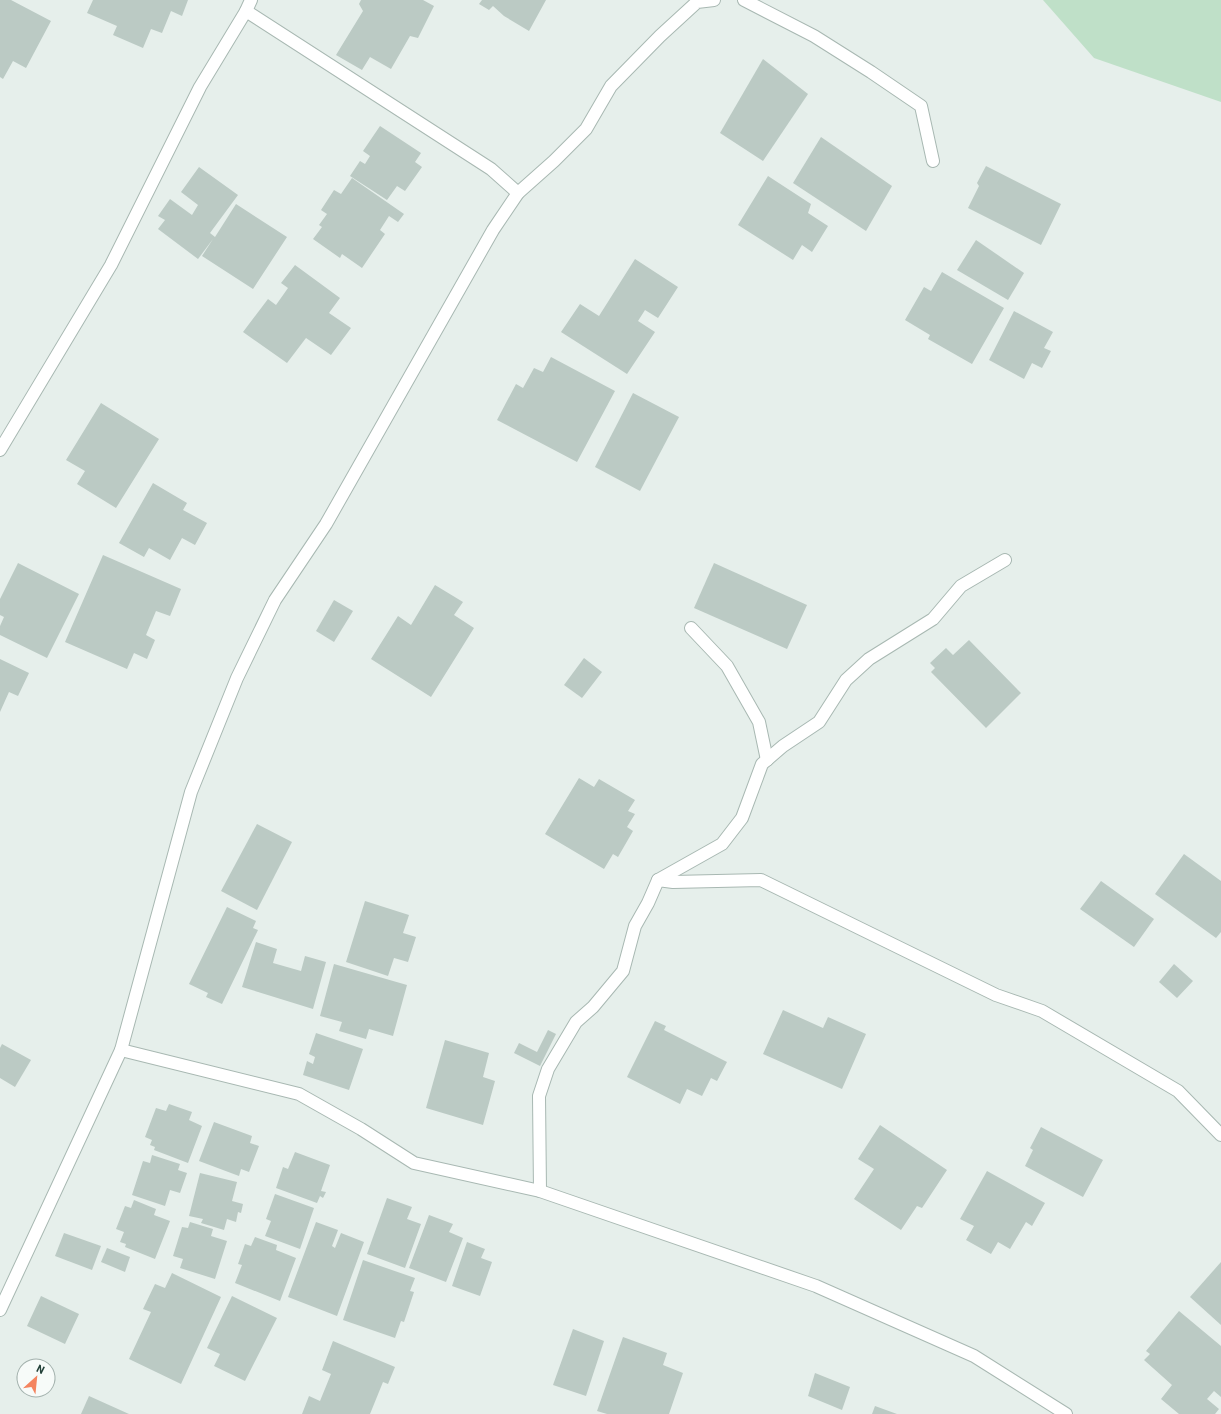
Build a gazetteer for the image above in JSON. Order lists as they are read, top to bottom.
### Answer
{
  "north": "top right"
}
